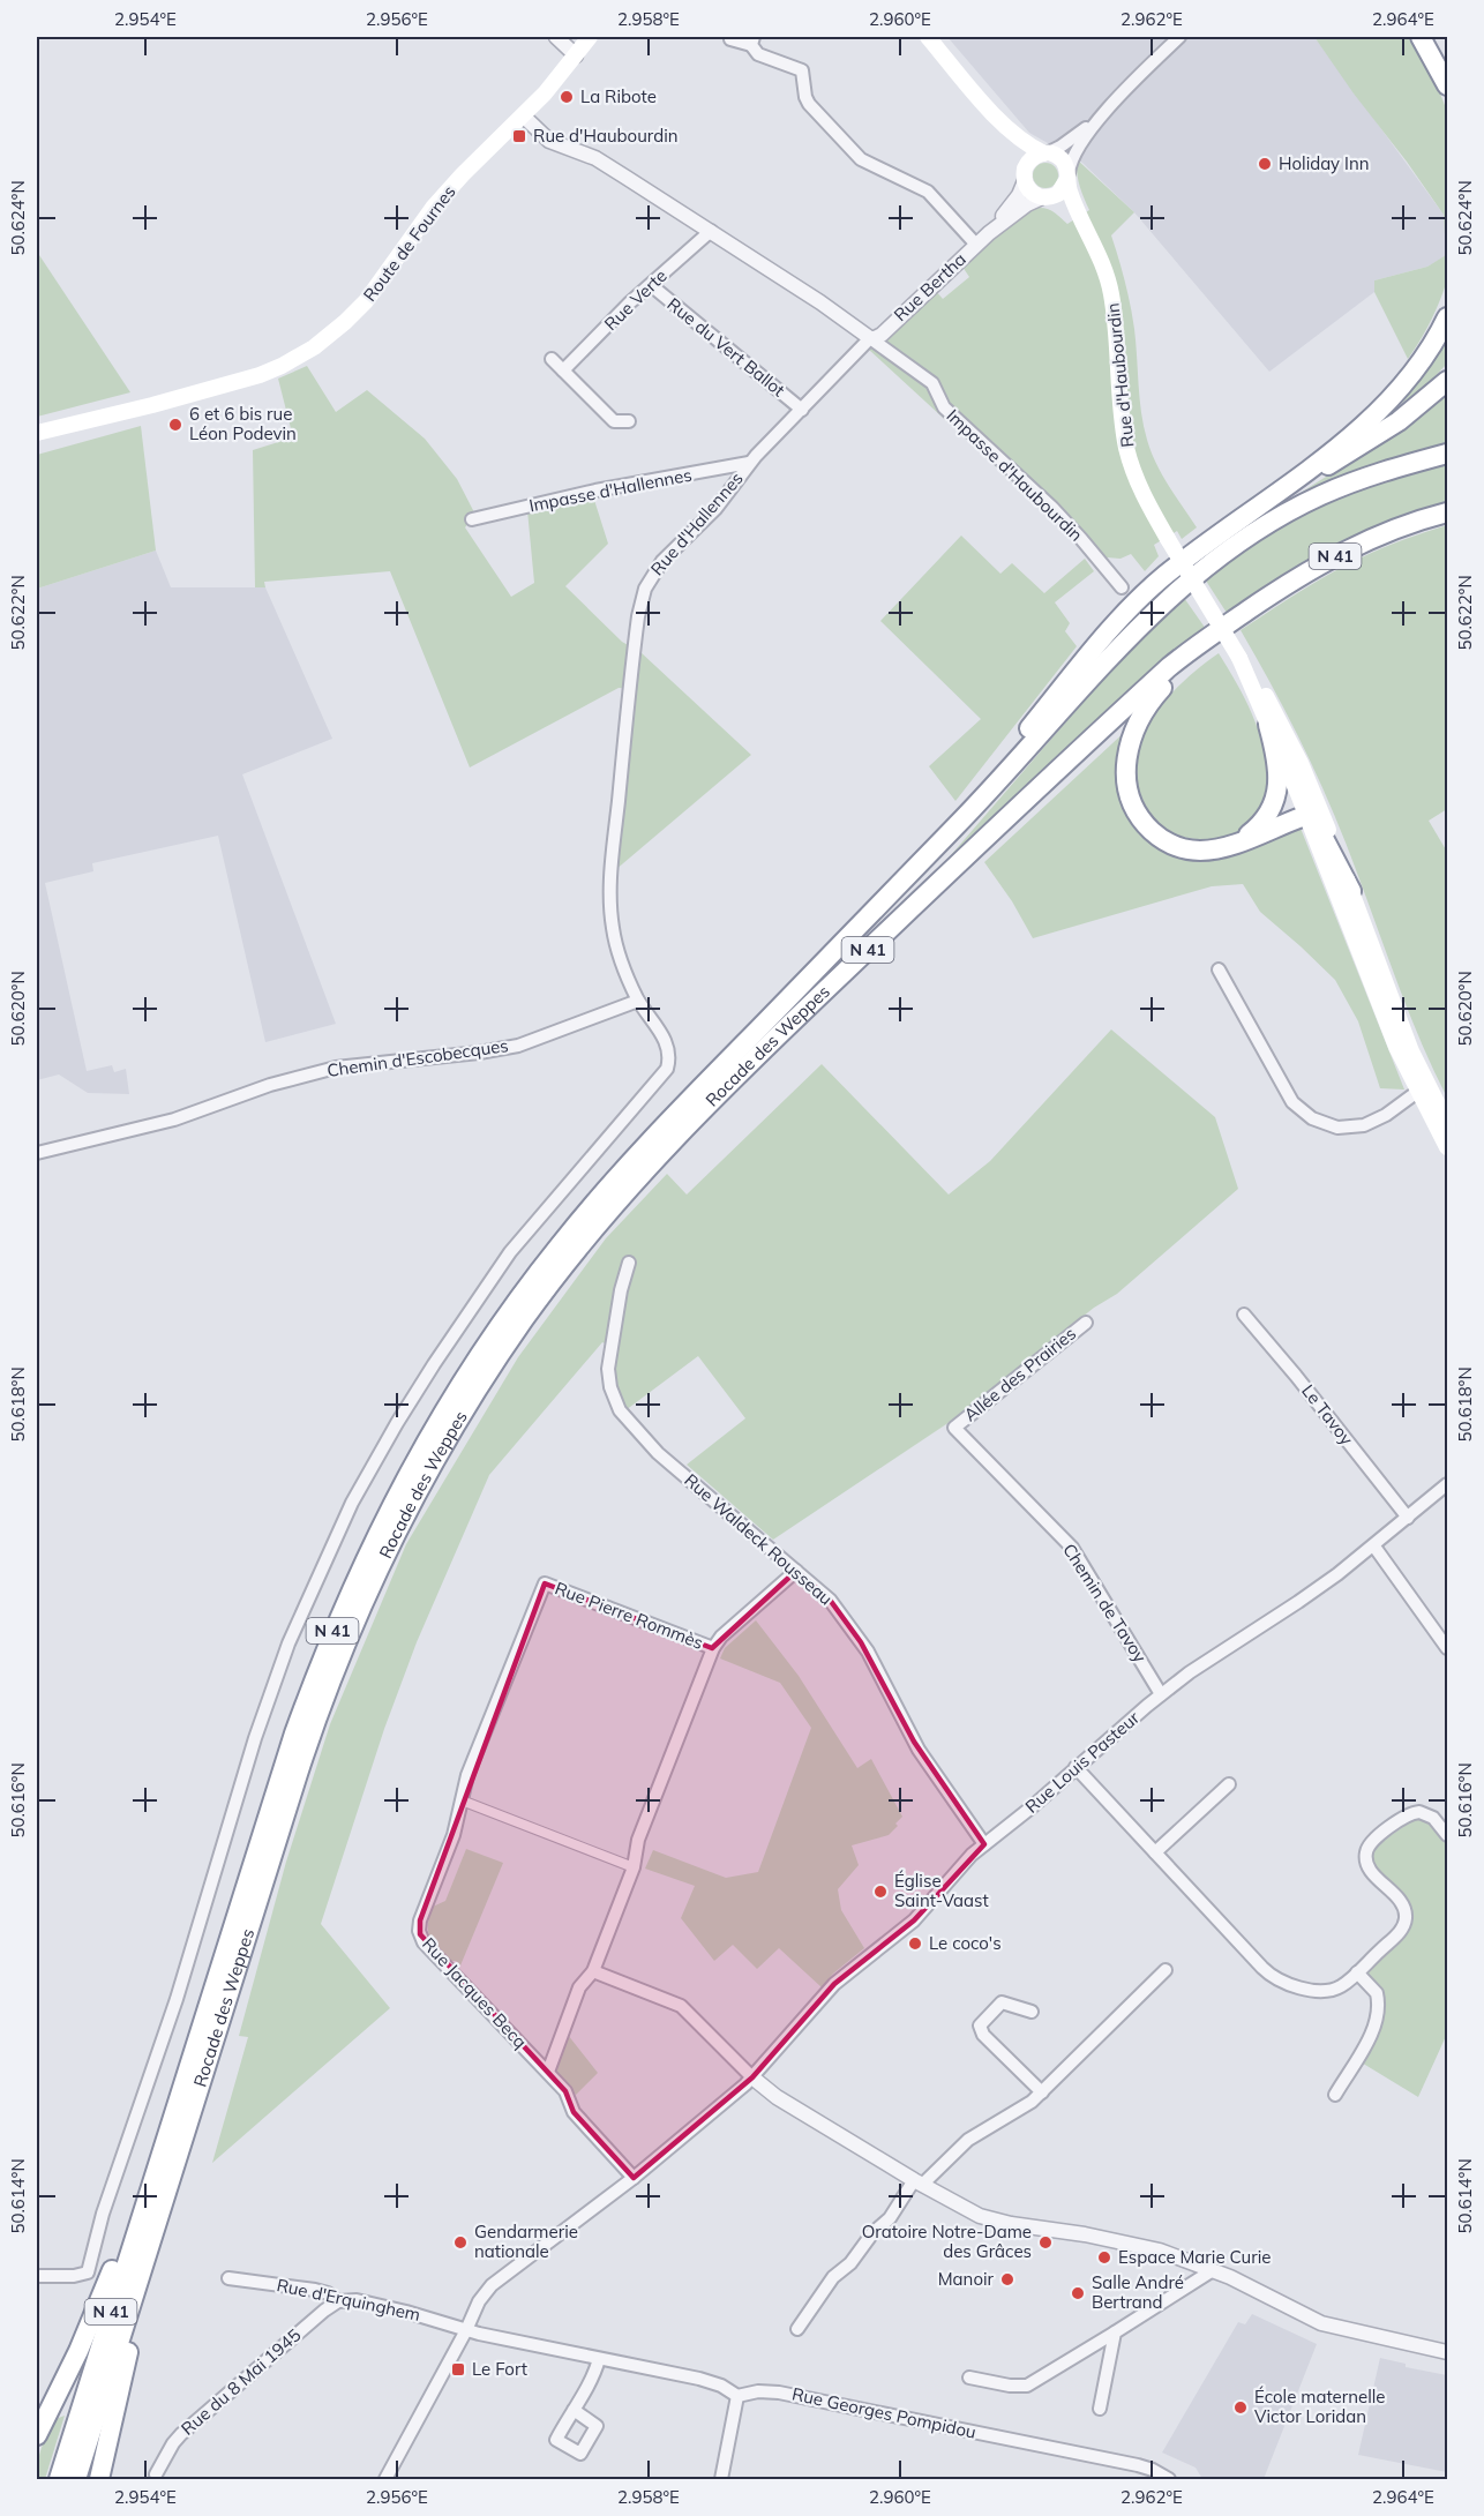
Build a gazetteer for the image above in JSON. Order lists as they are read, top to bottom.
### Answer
{
  "streets": {
    "highway": ["N 41", "Rocade des Weppes"],
    "main road": ["Route de Fournes", "Rue d'Haubourdin"],
    "street": [
      "Rue Bertha",
      "Rue Verte",
      "Rue du Vert Ballot",
      "Impasse d'Haubourdin",
      "Impasse d'Hallennes",
      "Rue d'Hallennes",
      "Chemin d'Escobecques",
      "Allée des Prairies",
      "Le Tavoy",
      "Rue Waldeck Rousseau",
      "Chemin de Tavoy",
      "Rue Pierre Rommès",
      "Rue Louis Pasteur",
      "Rue Jacques Becq",
      "Rue d'Erquinghem",
      "Rue du 8 Mai 1945",
      "Rue Georges Pompidou"
    ]
  },
  "crossings": [
    ["Rue Bertha", "Rue d'Haubourdin"],
    ["Rue Bertha", "Impasse d'Haubourdin"],
    ["Rue Bertha", "Rue d'Hallennes"],
    ["Rue Verte", "Rue du Vert Ballot"],
    ["Rue du Vert Ballot", "Rue d'Hallennes"],
    ["Impasse d'Haubourdin", "Rue d'Hallennes"],
    ["Impasse d'Hallennes", "Rue d'Hallennes"],
    ["Rue d'Hallennes", "Chemin d'Escobecques"],
    ["N 41", "Rocade des Weppes"],
    ["Allée des Prairies", "Chemin de Tavoy"],
    ["Le Tavoy", "Rue Louis Pasteur"],
    ["Rue Waldeck Rousseau", "Rue Pierre Rommès"],
    ["Rue Waldeck Rousseau", "Rue Louis Pasteur"],
    ["Chemin de Tavoy", "Rue Louis Pasteur"],
    ["Rue Pierre Rommès", "Rue Jacques Becq"],
    ["Rue Louis Pasteur", "Rue Jacques Becq"],
    ["Rue Louis Pasteur", "Rue d'Erquinghem"],
    ["Rue d'Erquinghem", "Rue du 8 Mai 1945"]
  ],
  "places": {
    "other": [
      "La Ribote",
      "Holiday Inn",
      "6 et 6 bis rue Léon Podevin",
      "Église Saint-Vaast",
      "Le coco's",
      "Gendarmerie nationale",
      "Oratoire Notre-Dame des Grâces",
      "Espace Marie Curie",
      "Manoir",
      "Salle André Bertrand",
      "École maternelle Victor Loridan"
    ],
    "transit": ["Rue d'Haubourdin", "Le Fort"]
  },
  "coordinates": [
    "2.954°E",
    "2.956°E",
    "2.958°E",
    "2.960°E",
    "2.962°E",
    "2.964°E",
    "50.624°N",
    "50.622°N",
    "50.620°N",
    "50.618°N",
    "50.616°N",
    "50.614°N"
  ]
}
